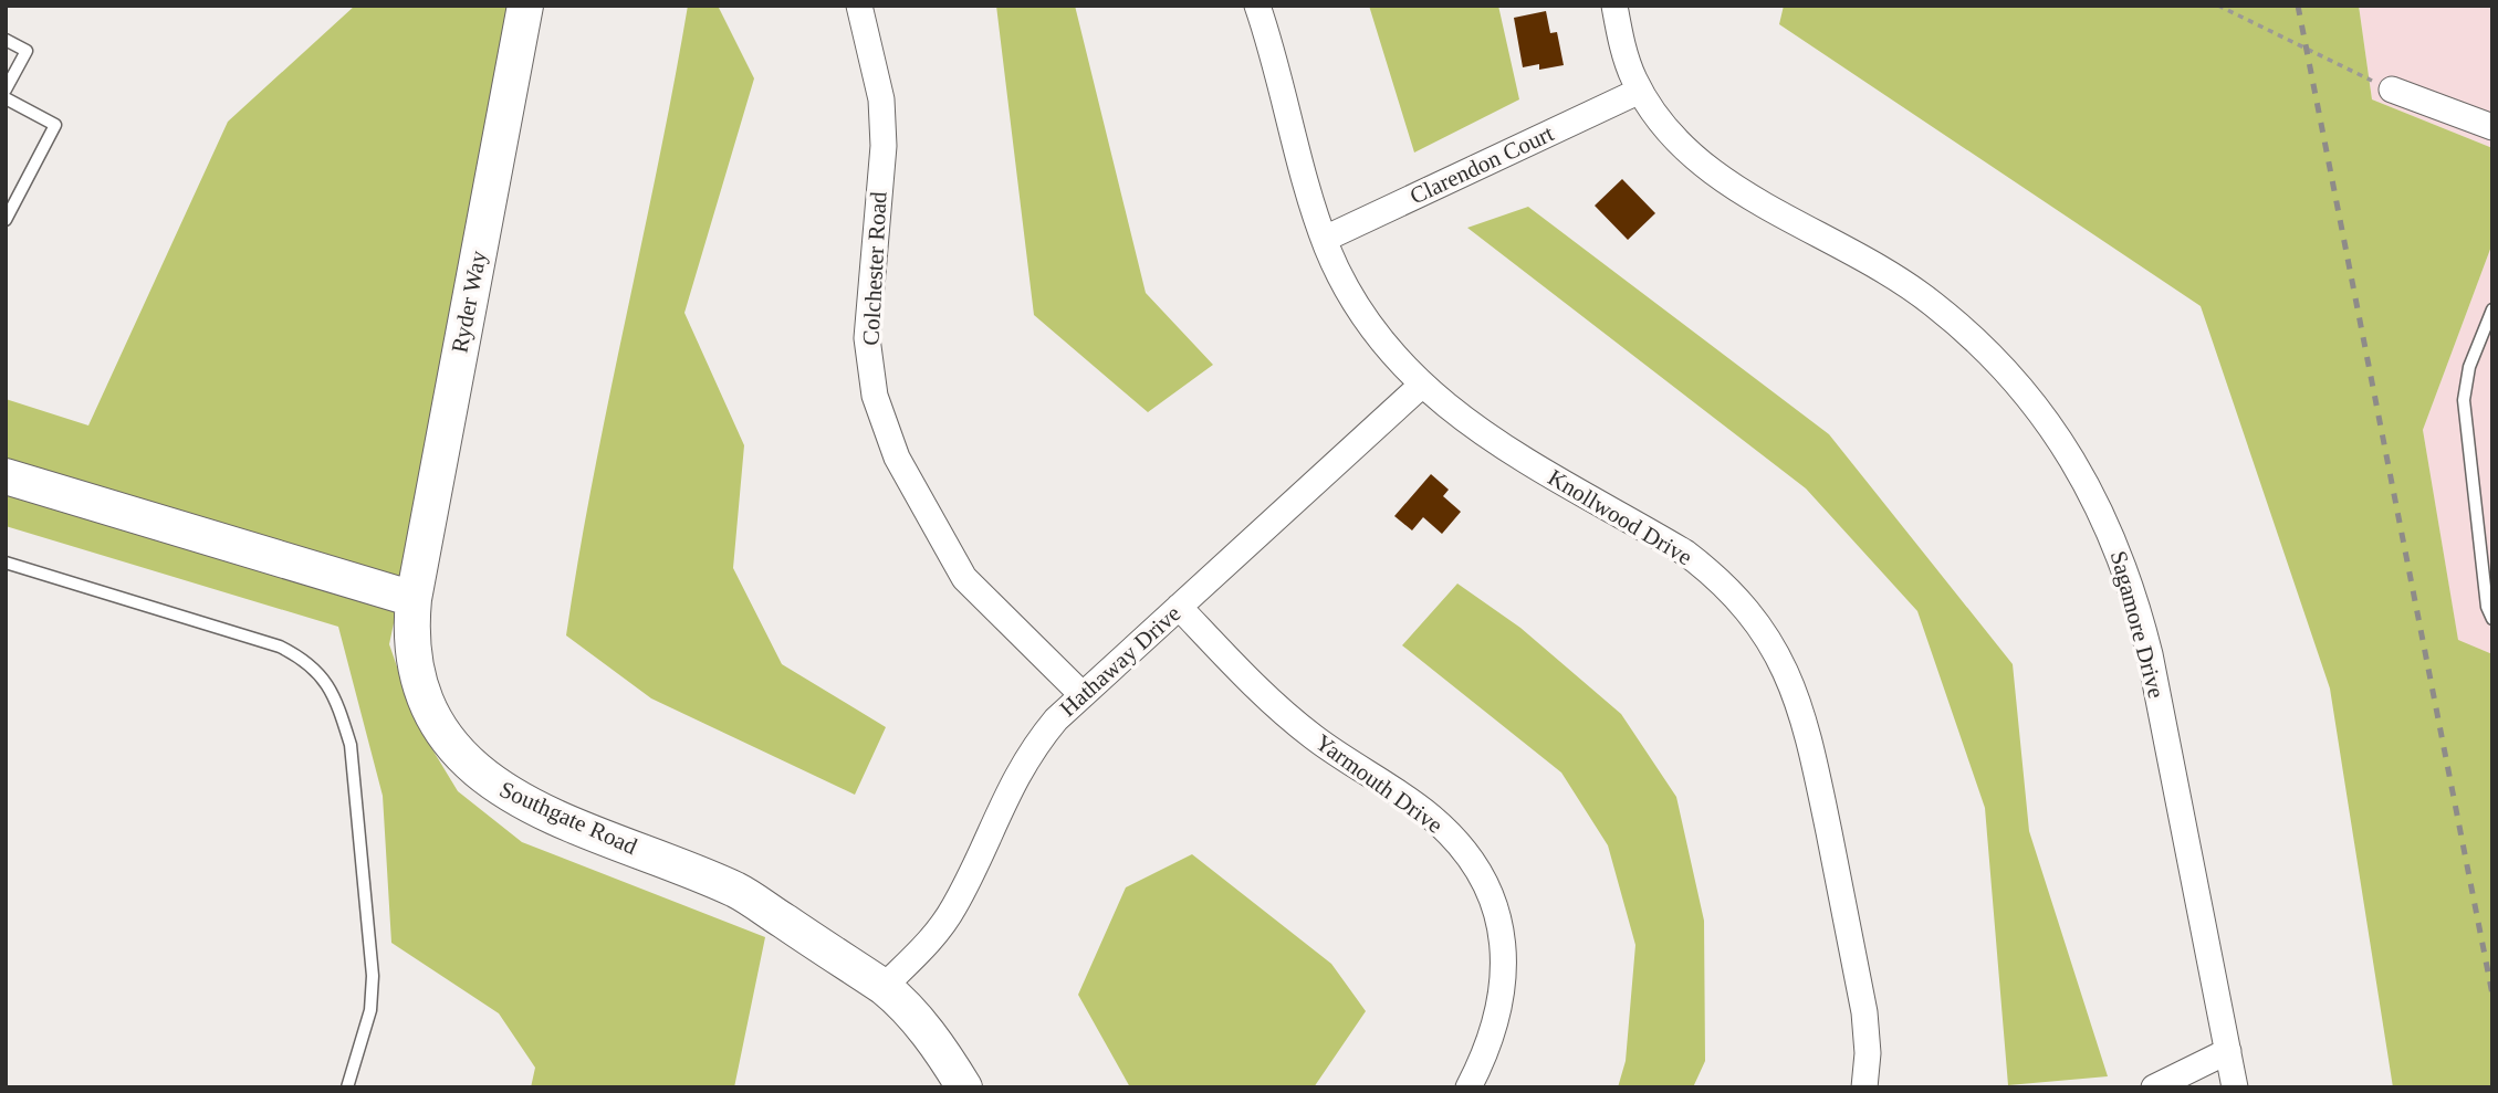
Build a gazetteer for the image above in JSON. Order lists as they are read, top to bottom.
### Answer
{
  "streets": {
    "street": [
      "Clarendon Court",
      "Colchester Road",
      "Ryder Way",
      "Knollwood Drive",
      "Sagamore Drive",
      "Hathaway Drive",
      "Yarmouth Drive",
      "Southgate Road"
    ]
  },
  "crossings": [
    ["Clarendon Court", "Knollwood Drive"],
    ["Clarendon Court", "Sagamore Drive"],
    ["Colchester Road", "Hathaway Drive"],
    ["Ryder Way", "Southgate Road"],
    ["Knollwood Drive", "Hathaway Drive"],
    ["Hathaway Drive", "Yarmouth Drive"],
    ["Hathaway Drive", "Southgate Road"]
  ]
}
